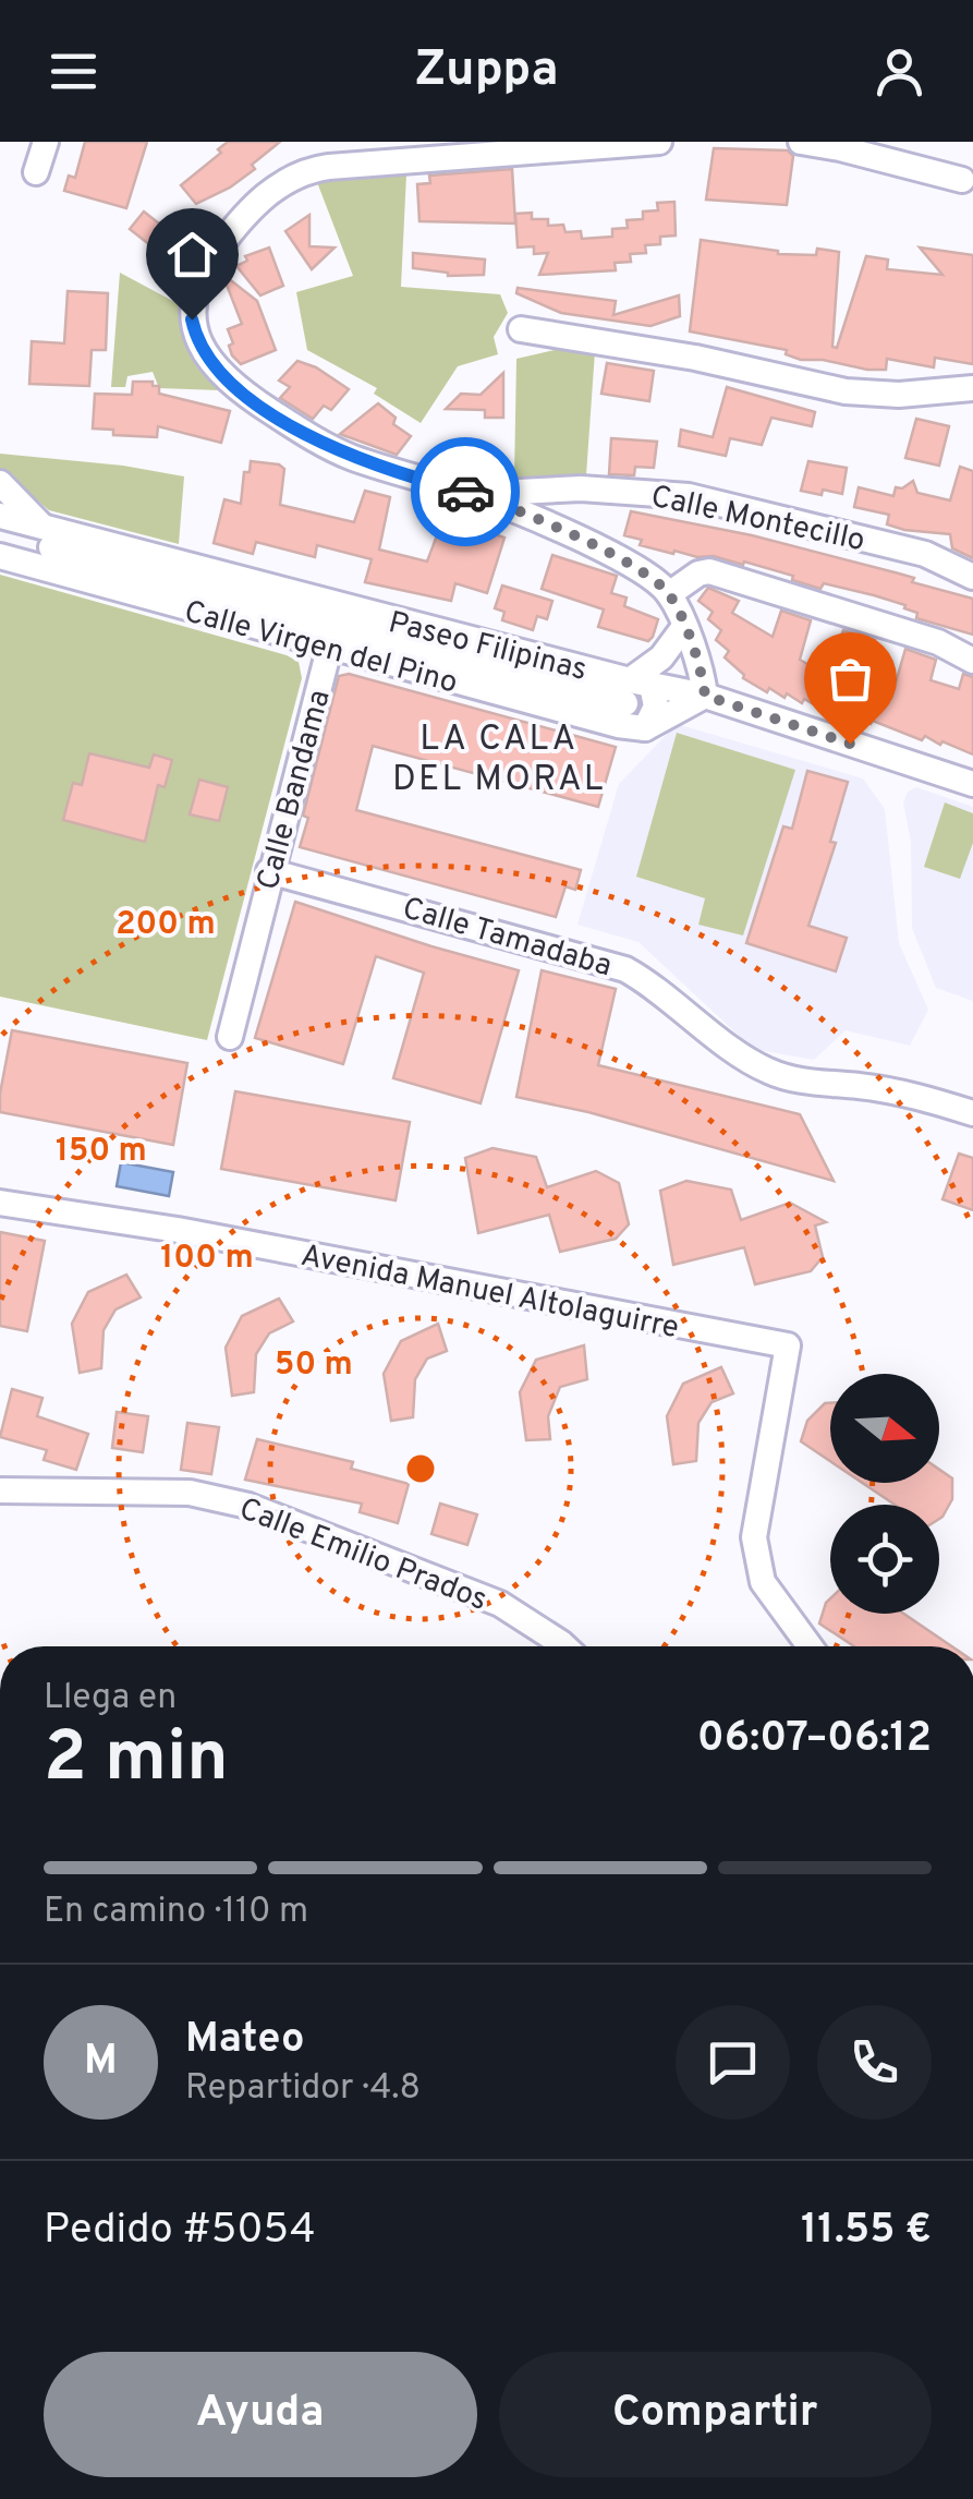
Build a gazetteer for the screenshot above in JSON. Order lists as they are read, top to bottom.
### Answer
{
  "streets": {
    "street": [
      "Calle Montecillo",
      "Paseo Filipinas",
      "Calle Virgen del Pino",
      "Calle Bandama",
      "Calle Tamadaba",
      "Avenida Manuel Altolaguirre",
      "Calle Emilio Prados"
    ]
  },
  "crossings": [
    ["Paseo Filipinas", "Calle Virgen del Pino"],
    ["Paseo Filipinas", "Calle Bandama"],
    ["Calle Virgen del Pino", "Calle Bandama"],
    ["Calle Bandama", "Calle Tamadaba"]
  ],
  "districts": ["LA CALA DEL MORAL"],
  "north": "right",
  "page": {
    "header": "Zuppa",
    "heading": ["2 min", "Llega en", "06:07–06:12"],
    "panel": [
      "Mateo",
      "Repartidor · 4.8",
      "Pedido #5054",
      "11.55 €"
    ],
    "bar": "En camino · 110 m",
    "round": "M",
    "buttons": ["Ayuda", "Compartir"]
  },
  "rings": [
    "200 m",
    "150 m",
    "100 m",
    "50 m"
  ]
}
